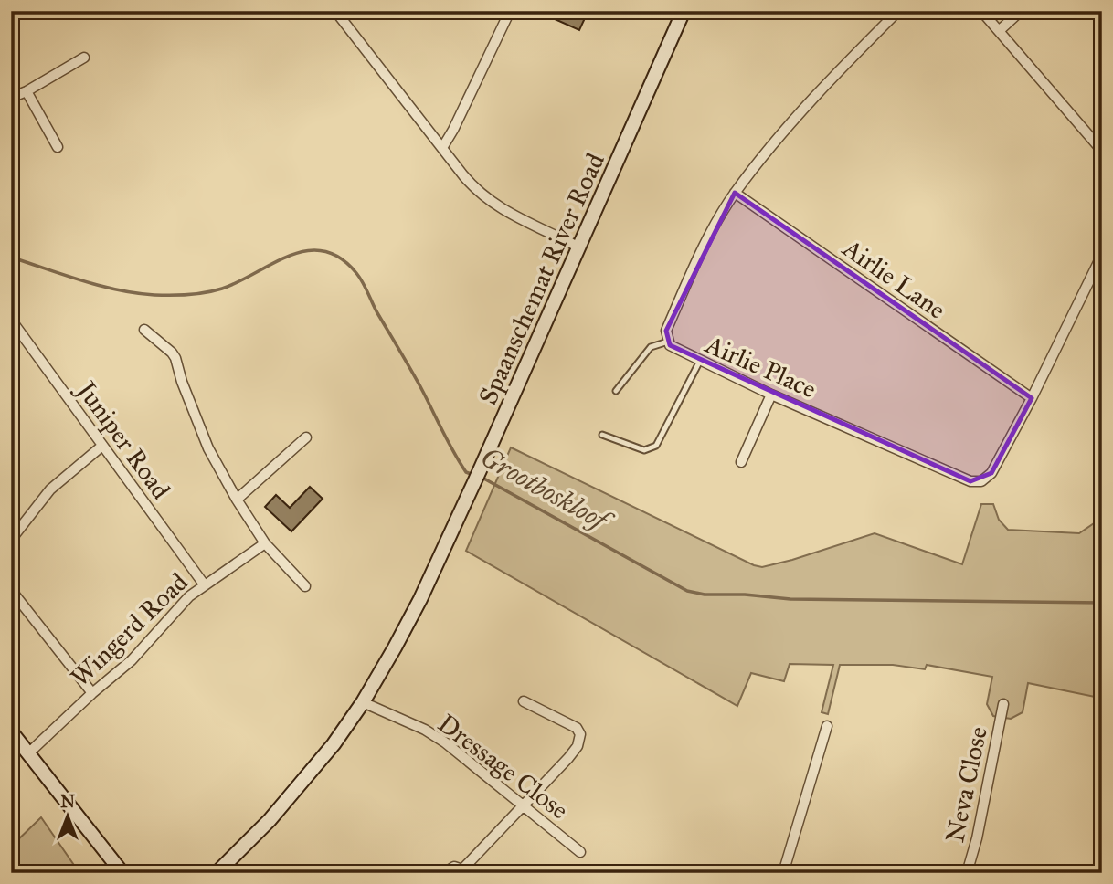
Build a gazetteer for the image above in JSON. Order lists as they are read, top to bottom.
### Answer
{
  "streets": {
    "main road": ["Spaanschemat River Road"],
    "street": [
      "Airlie Lane",
      "Airlie Place",
      "Juniper Road",
      "Wingerd Road",
      "Dressage Close",
      "Neva Close"
    ]
  },
  "crossings": [
    ["Spaanschemat River Road", "Dressage Close"],
    ["Airlie Lane", "Airlie Place"],
    ["Juniper Road", "Wingerd Road"]
  ],
  "water": ["Grootboskloof"],
  "north": "top"
}
